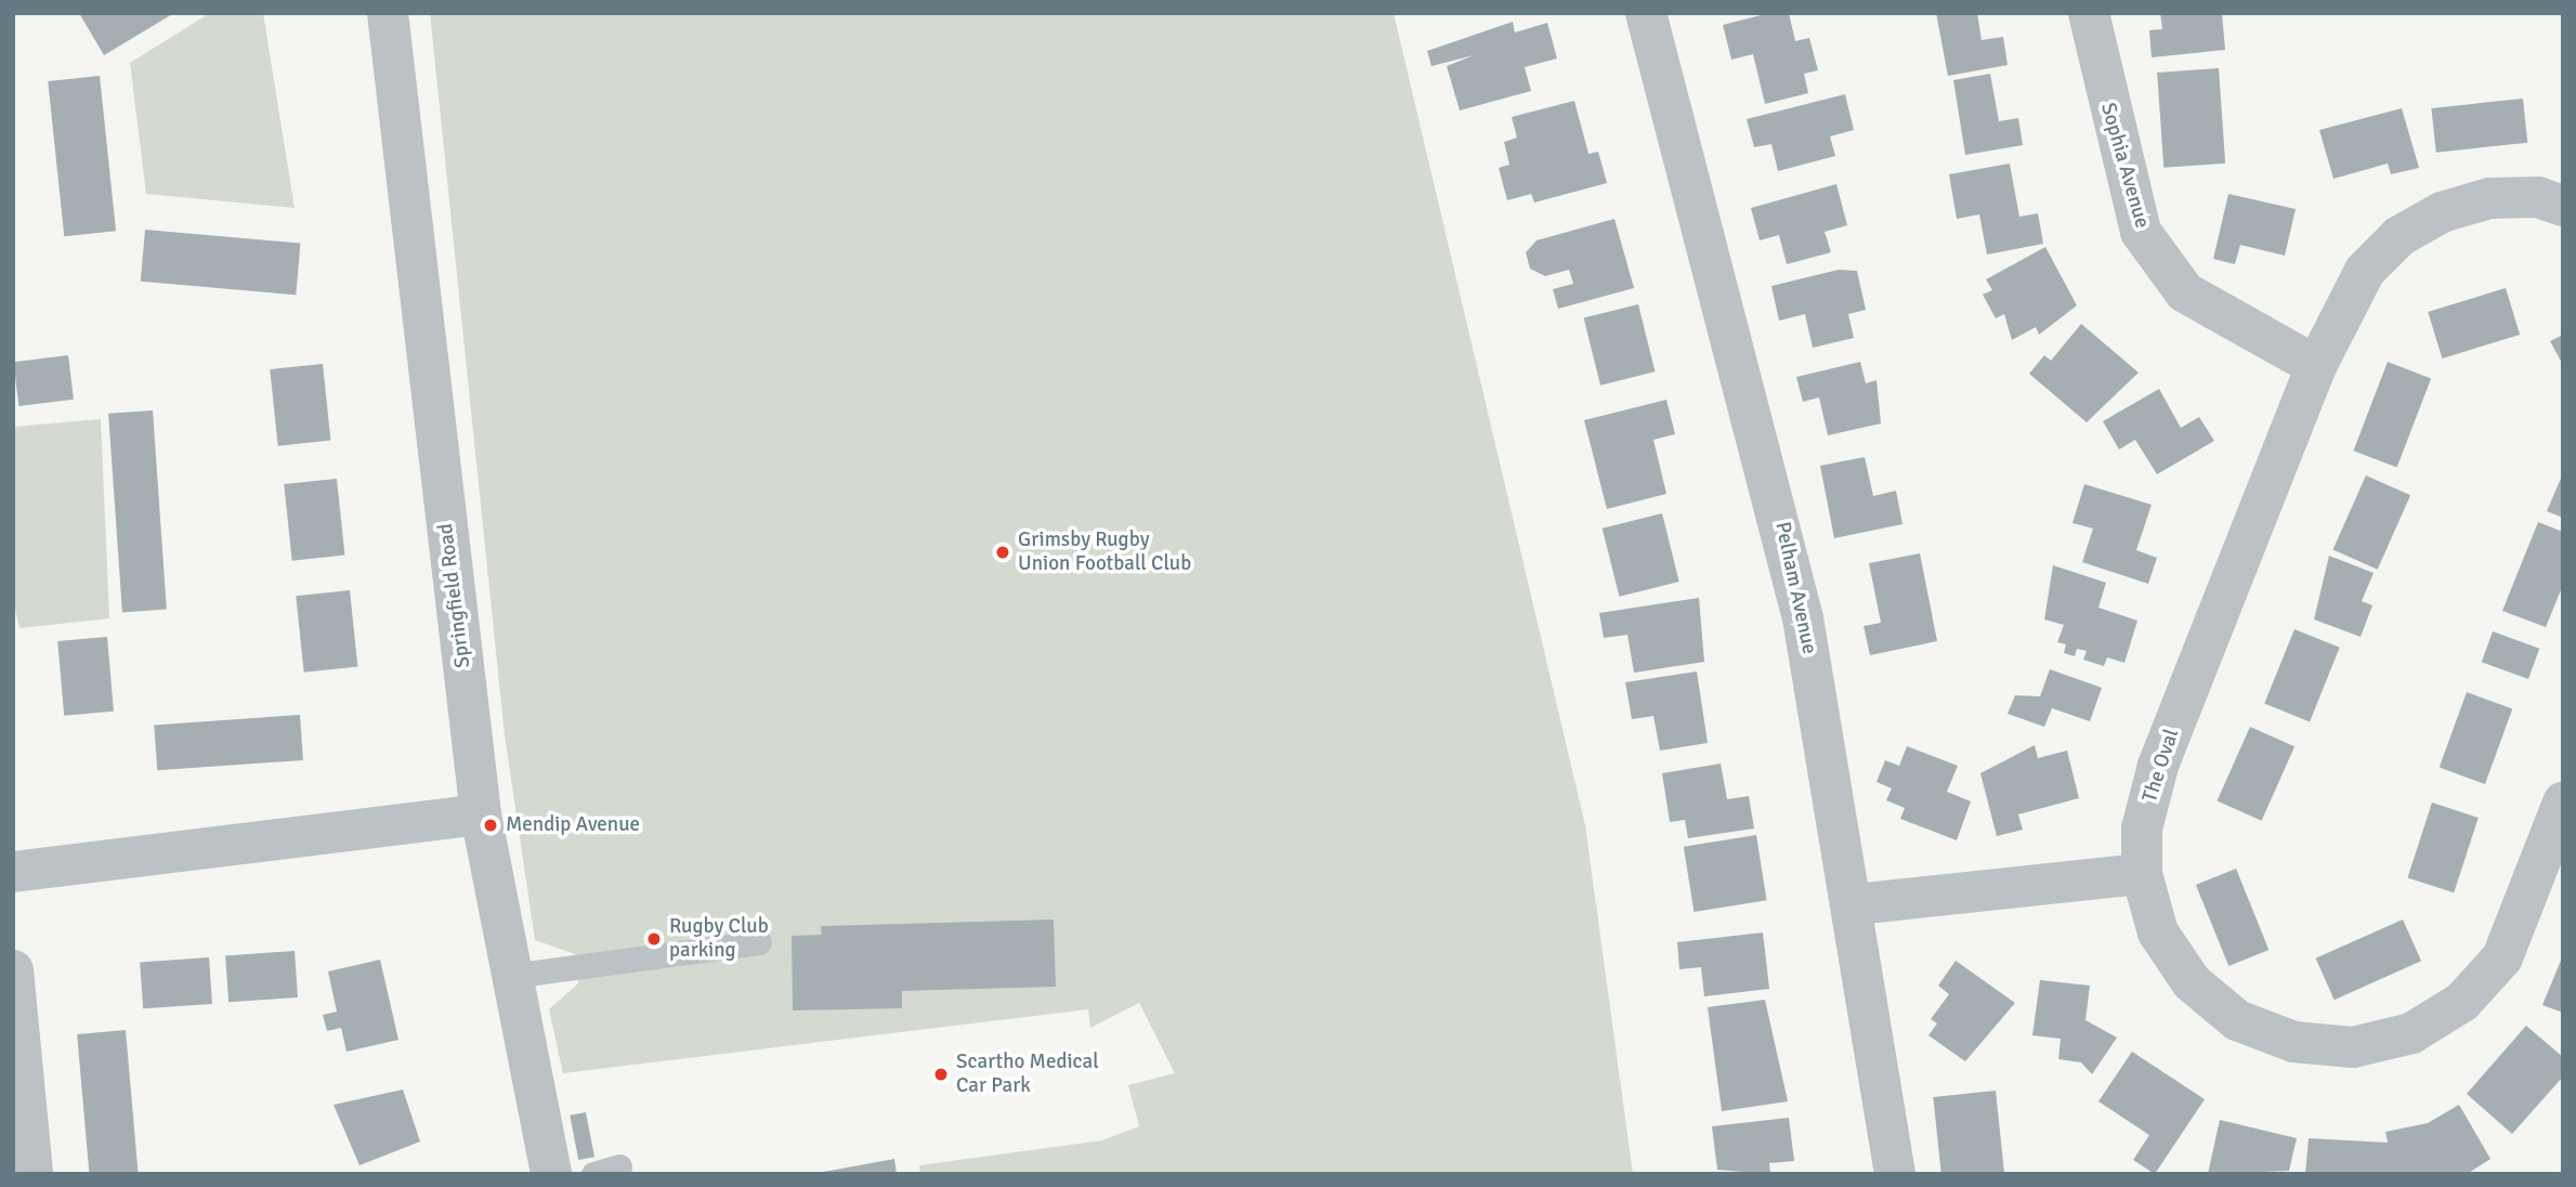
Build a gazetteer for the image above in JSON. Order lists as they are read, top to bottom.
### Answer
{
  "streets": {
    "street": [
      "Sophia Avenue",
      "Pelham Avenue",
      "Springfield Road",
      "The Oval"
    ]
  },
  "crossings": [
    ["Sophia Avenue", "The Oval"]
  ],
  "places": [
    "Grimsby Rugby Union Football Club",
    "Mendip Avenue",
    "Rugby Club parking",
    "Scartho Medical Car Park"
  ]
}
